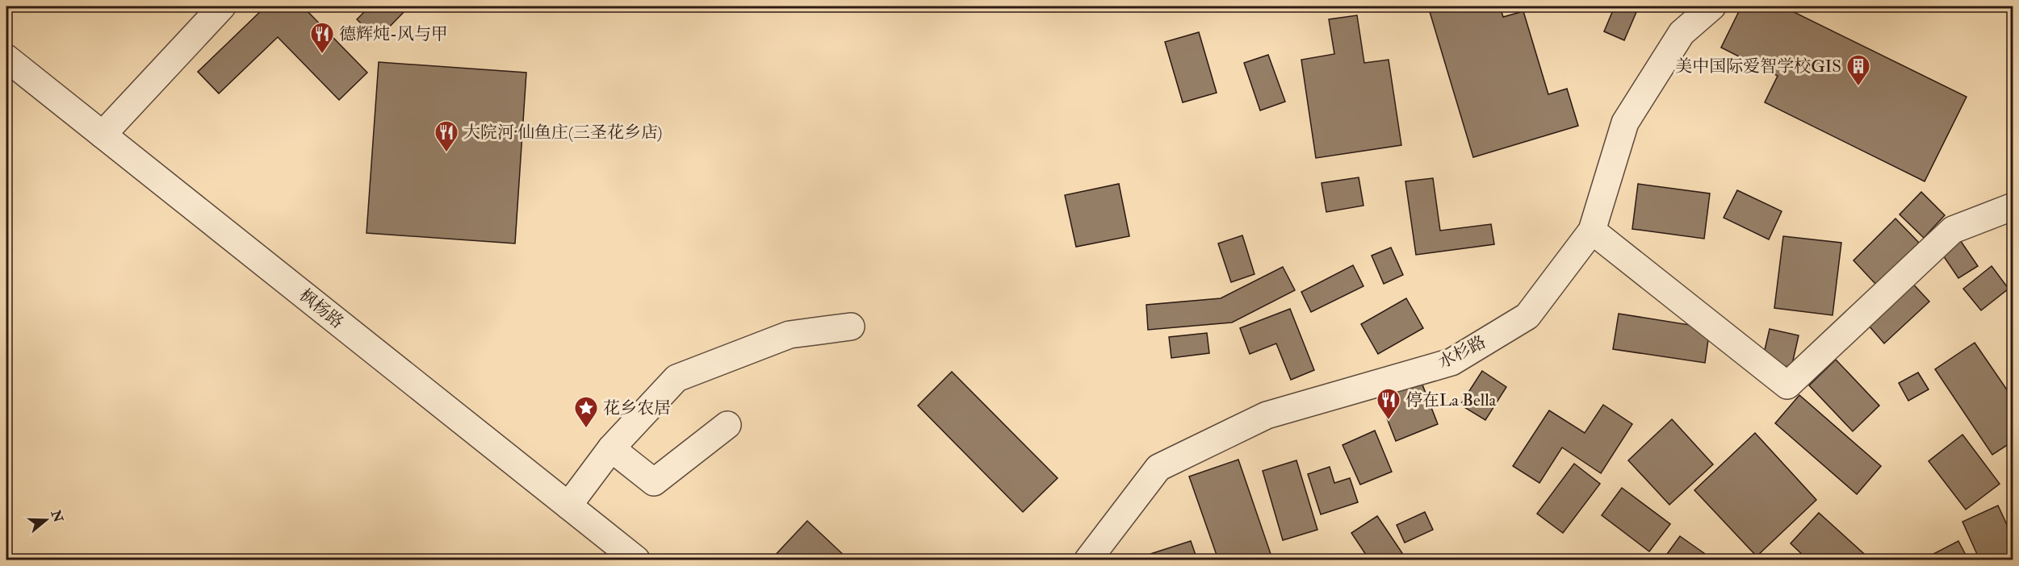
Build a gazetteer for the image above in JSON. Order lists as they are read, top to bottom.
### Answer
{
  "streets": {
    "street": ["枫杨路", "水杉路"]
  },
  "places": {
    "restaurant": ["德辉炖-风与甲", "大院河·仙鱼庄(三圣花乡店)", "停在La Bella"],
    "building": ["美中国际爱智学校GIS"],
    "place": ["花乡农居"]
  },
  "north": "right"
}
